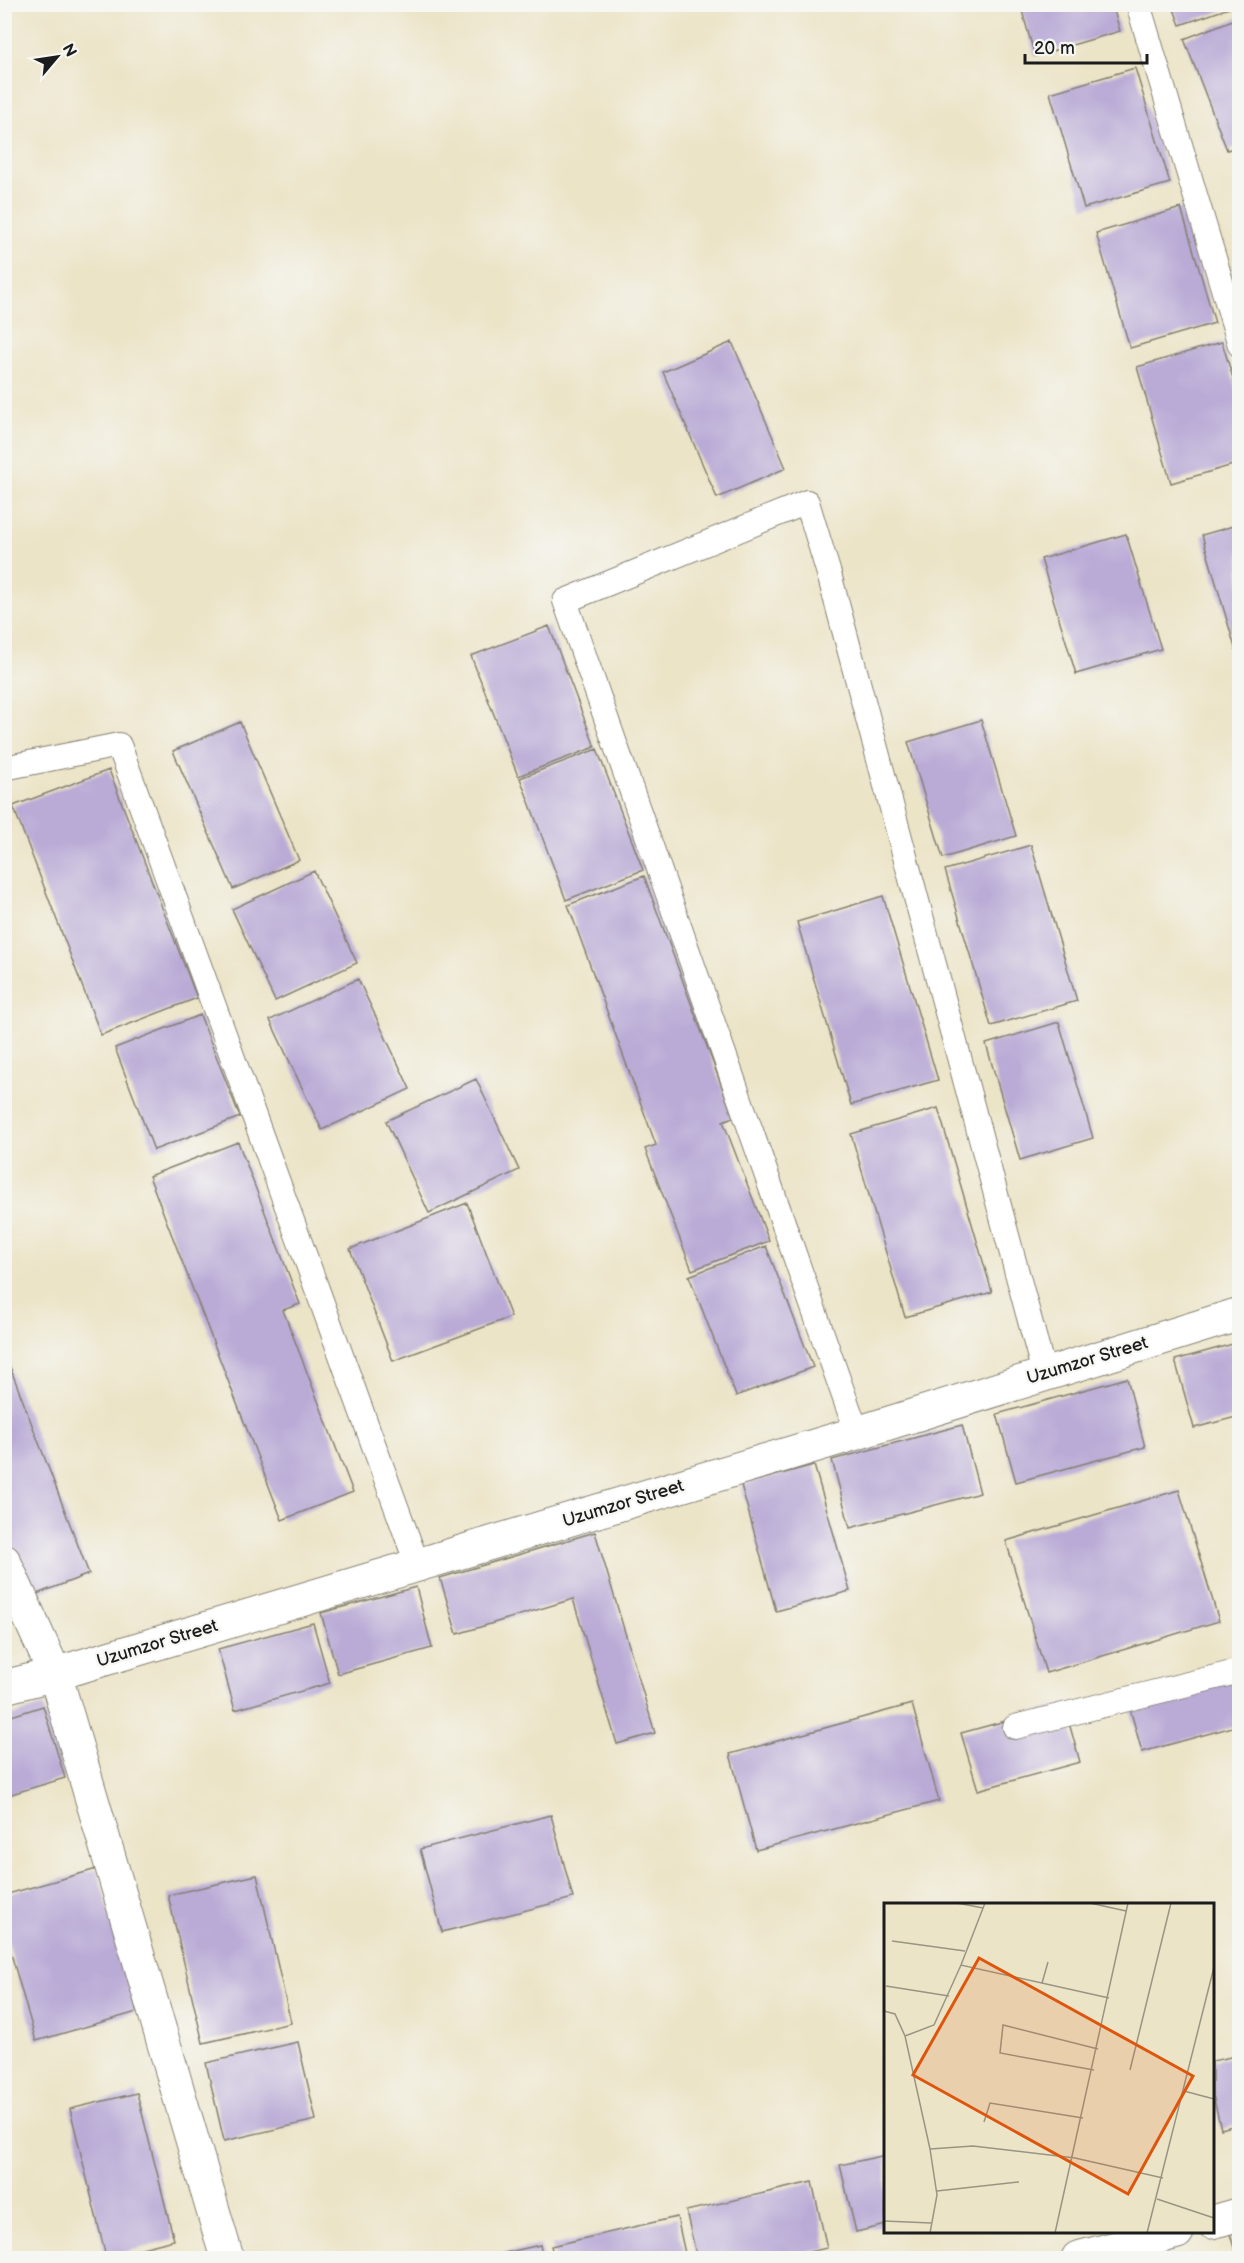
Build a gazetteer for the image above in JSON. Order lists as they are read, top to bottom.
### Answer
{
  "streets": {
    "street": ["Uzumzor Street"]
  },
  "scale_bar": "20 m",
  "north": "top right"
}
